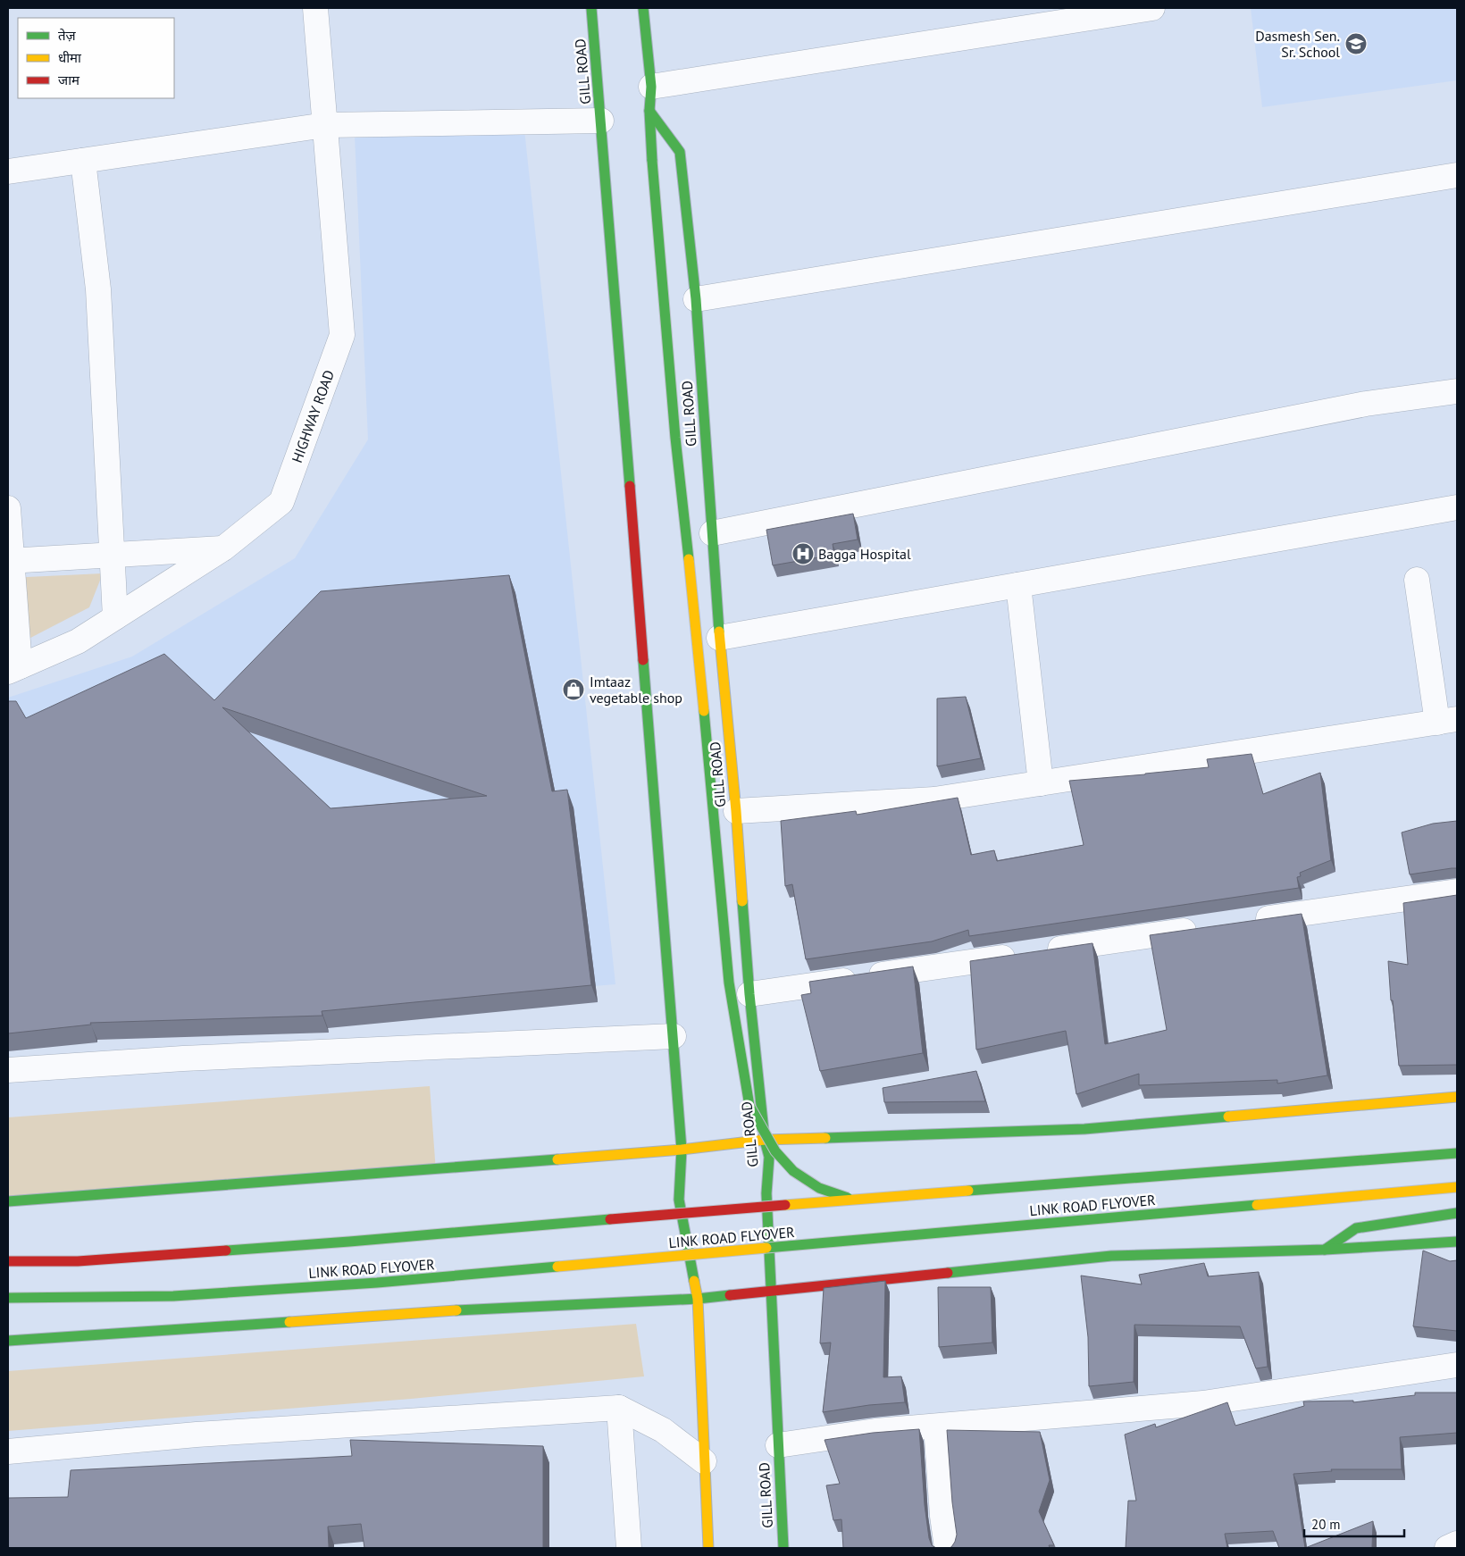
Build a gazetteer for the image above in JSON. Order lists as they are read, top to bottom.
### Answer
{
  "streets": {
    "main road": ["GILL ROAD", "LINK ROAD FLYOVER"],
    "street": ["HIGHWAY ROAD"]
  },
  "places": {
    "school or university": ["Dasmesh Sen. Sr. School"],
    "hospital": ["Bagga Hospital"],
    "shop": ["Imtaaz vegetable shop"]
  },
  "legend": ["तेज़", "धीमा", "जाम"],
  "scale_bar": "20 m"
}
